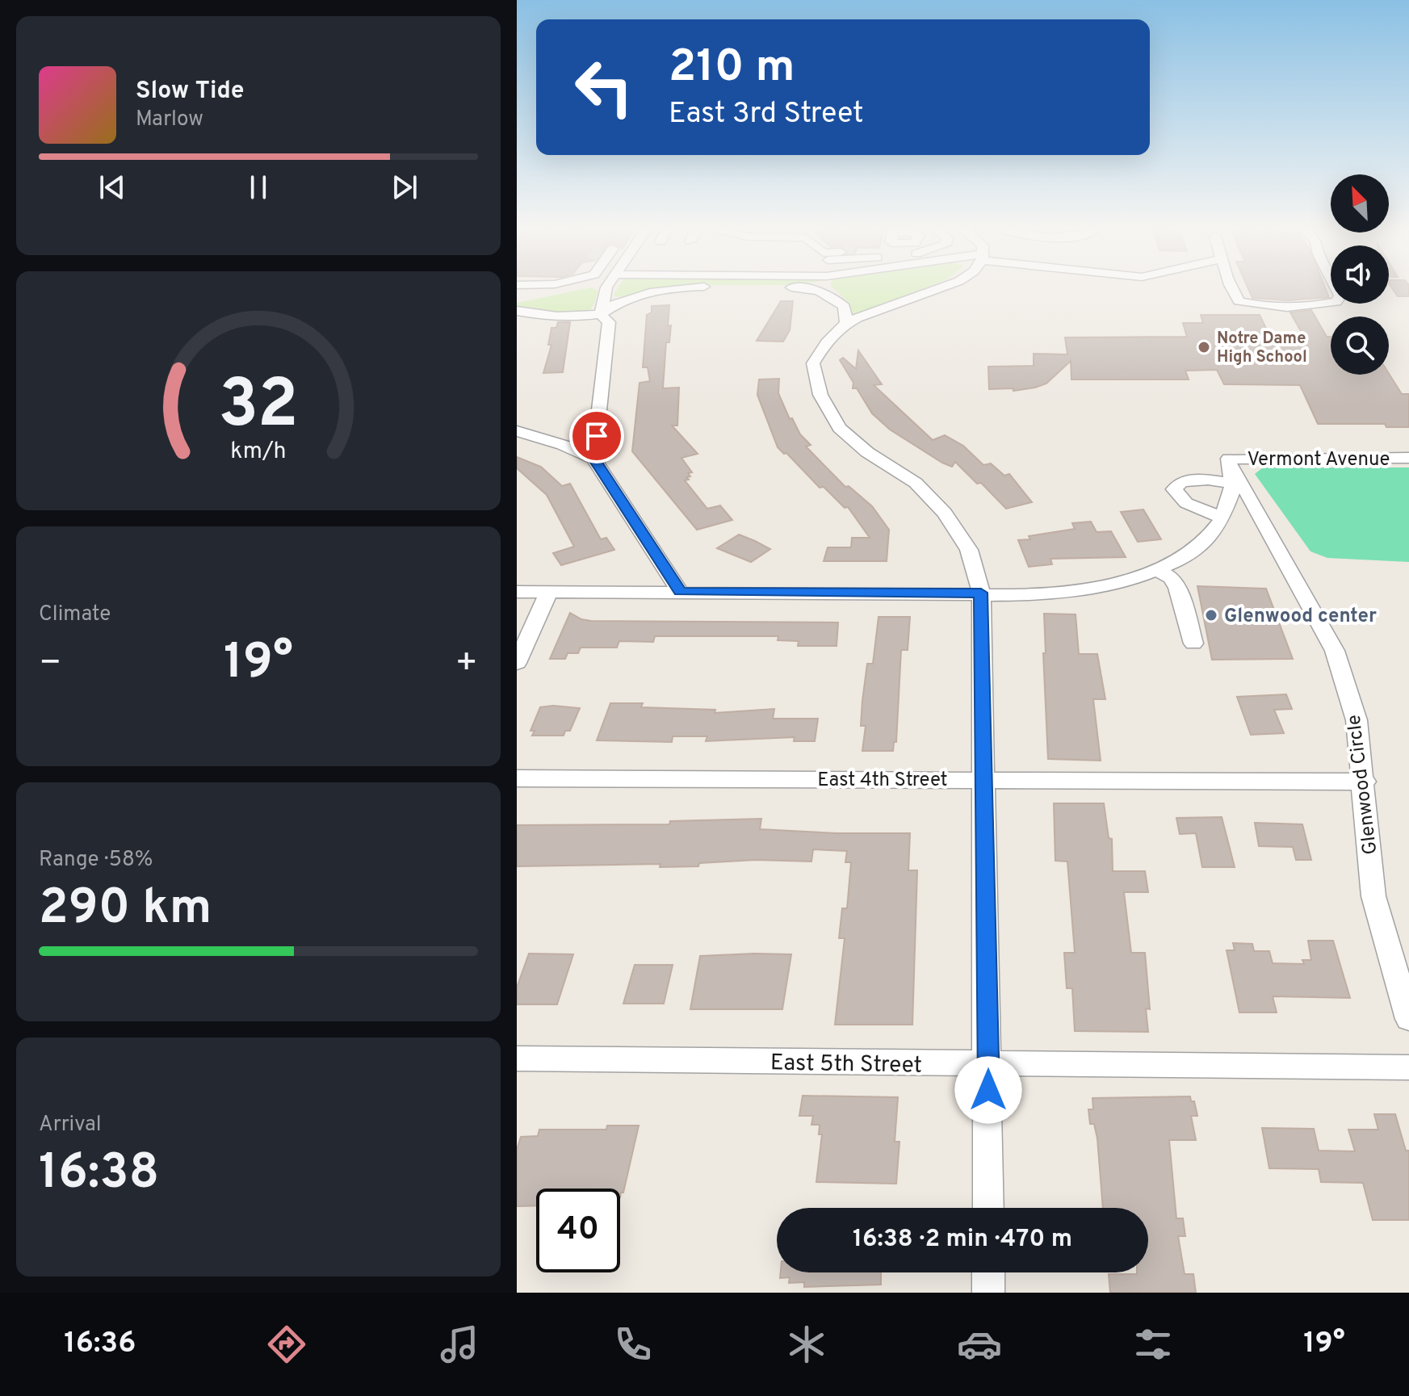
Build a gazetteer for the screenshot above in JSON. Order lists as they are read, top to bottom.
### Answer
{
  "streets": {
    "street": [
      "Vermont Avenue",
      "East 4th Street",
      "Glenwood Circle",
      "East 5th Street"
    ]
  },
  "crossings": [
    ["Vermont Avenue", "Glenwood Circle"],
    ["East 4th Street", "Glenwood Circle"]
  ],
  "places": ["Notre Dame High School", "Glenwood center"],
  "north": "top left",
  "page": {
    "turn": ["210 m", "East 3rd Street"],
    "song": ["Slow Tide", "Marlow"],
    "tile": [
      "Climate",
      ["Range · 58%", "290 km"],
      ["Arrival", "16:38"]
    ],
    "heat": ["−", "19°", "+"],
    "limit": "40",
    "trip": "16:38 · 2 min · 470 m",
    "tabs": ["16:36", "19°"],
    "gauge": ["32", "km/h"]
  }
}
